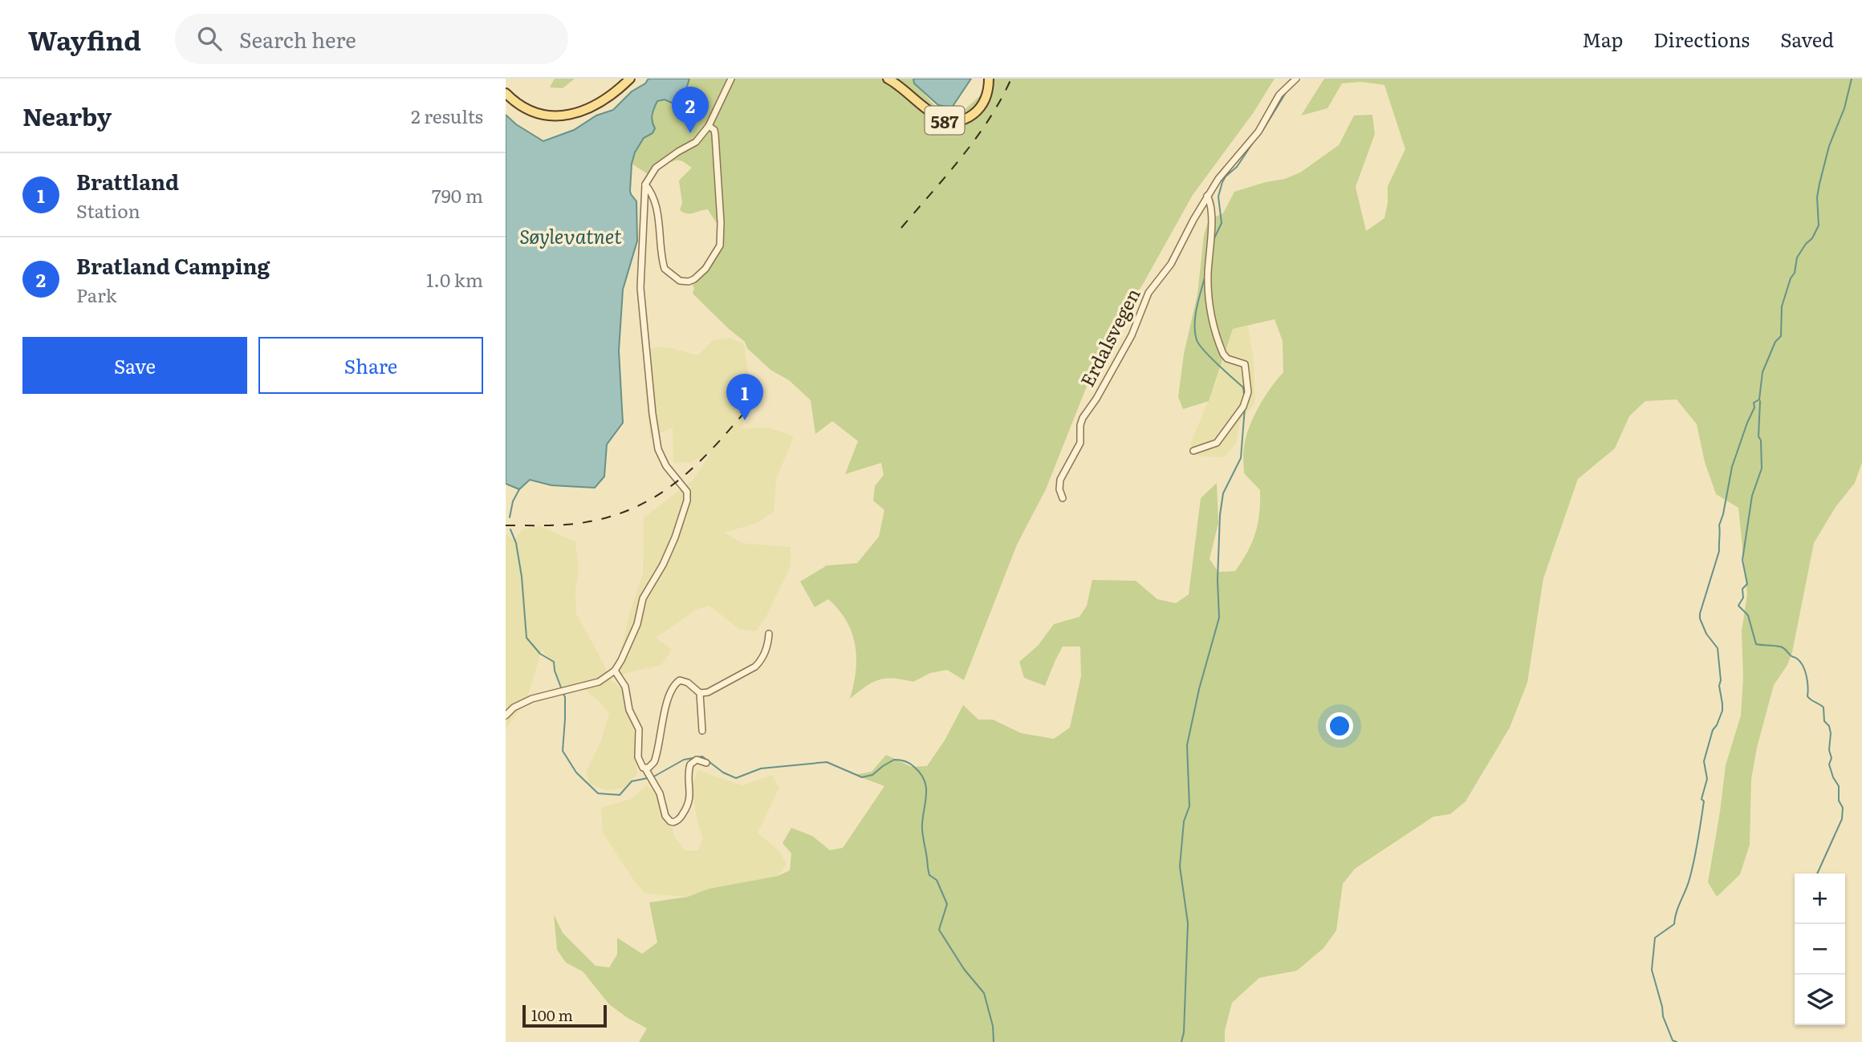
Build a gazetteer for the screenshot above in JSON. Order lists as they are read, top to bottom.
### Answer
{
  "streets": {
    "main road": ["587"],
    "street": ["Erdalsvegen"]
  },
  "water": ["Søylevatnet"],
  "scale_bar": "100 m",
  "page": {
    "header": "Wayfind",
    "search": "Search here",
    "nav": ["Map", "Directions", "Saved"],
    "heading": ["Nearby", "2 results"],
    "pins": ["2", "1"],
    "list": [
      {
        "mark": "1",
        "name": "Brattland",
        "note": "Station",
        "value": "790 m"
      },
      {
        "mark": "2",
        "name": "Bratland Camping",
        "note": "Park",
        "value": "1.0 km"
      }
    ],
    "buttons": ["Save", "Share"],
    "map_buttons": ["+", "−"],
    "scale": "100 m"
  }
}
